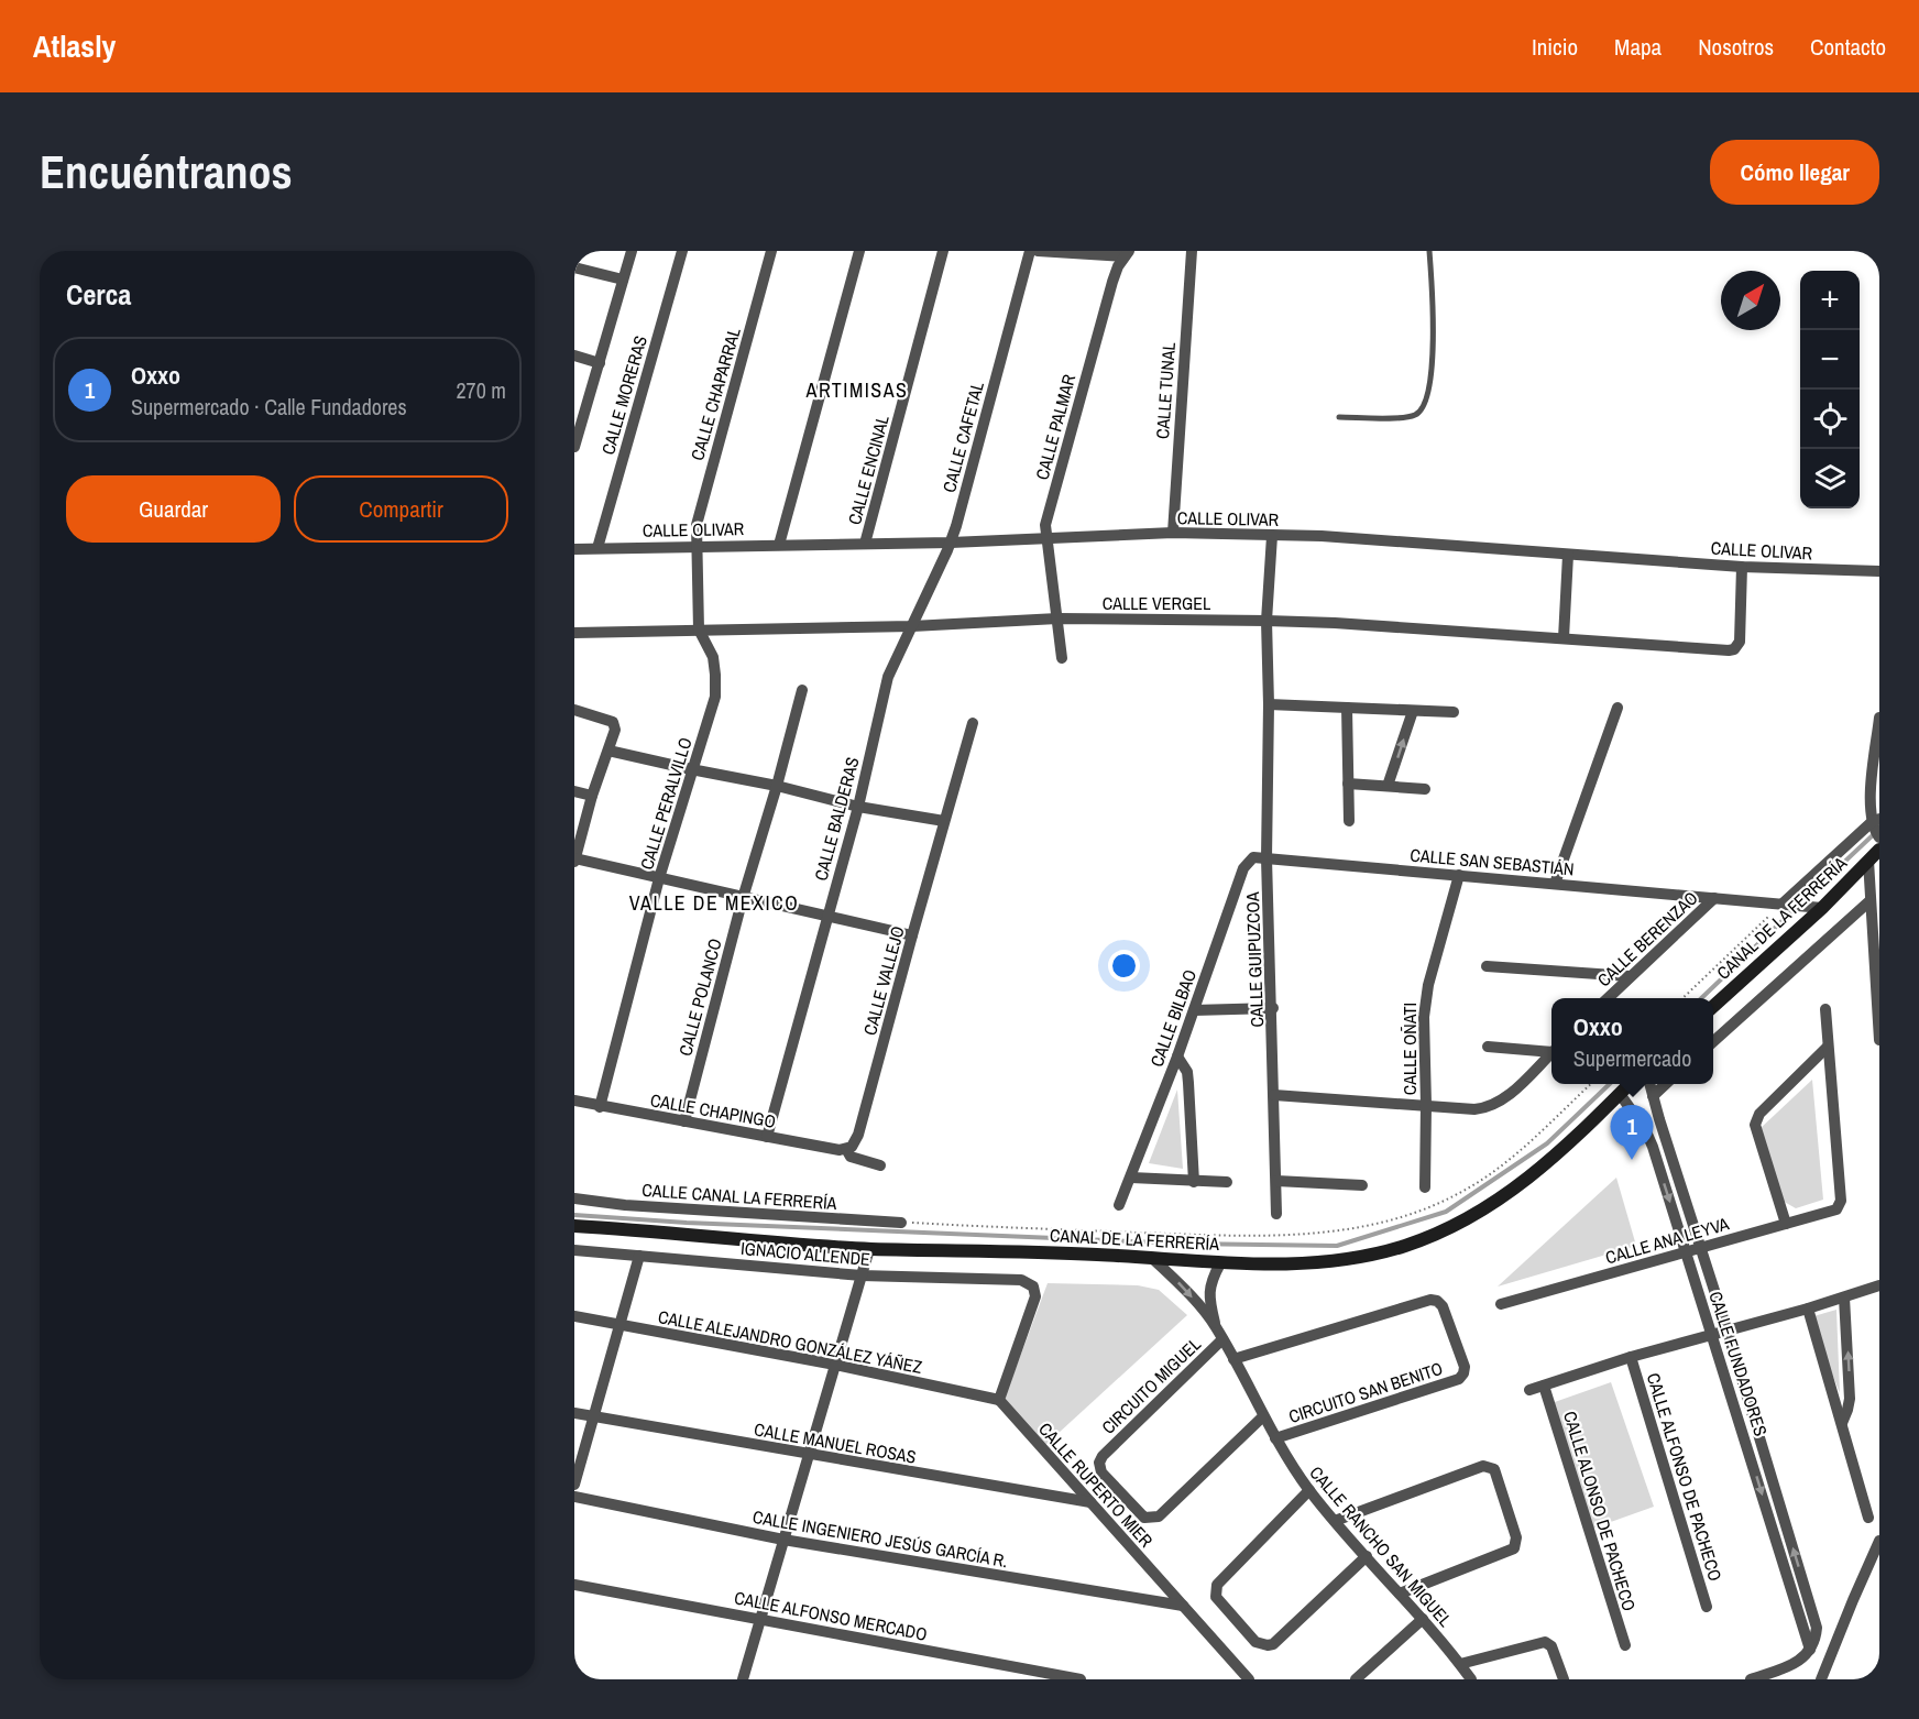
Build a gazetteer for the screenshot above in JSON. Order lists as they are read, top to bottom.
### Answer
{
  "streets": {
    "street": [
      "CALLE TUNAL",
      "CALLE CHAPARRAL",
      "CALLE MORERAS",
      "CALLE PALMAR",
      "CALLE CAFETAL",
      "CALLE ENCINAL",
      "CALLE OLIVAR",
      "CALLE VERGEL",
      "CALLE PERALVILLO",
      "CALLE BALDERAS",
      "CALLE SAN SEBASTIÁN",
      "CANAL DE LA FERRERÍA",
      "CALLE BERENZAO",
      "CALLE GUIPUZCOA",
      "CALLE VALLEJO",
      "CALLE POLANCO",
      "CALLE BILBAO",
      "CALLE OÑATI",
      "CALLE CHAPINGO",
      "CALLE CANAL LA FERRERÍA",
      "CALLE ANA LEYVA",
      "IGNACIO ALLENDE",
      "CALLE ALEJANDRO GONZÁLEZ YÁÑEZ",
      "CALLE FUNDADORES",
      "CIRCUITO MIGUEL",
      "CIRCUITO SAN BENITO",
      "CALLE MANUEL ROSAS",
      "CALLE ALFONSO DE PACHECO",
      "CALLE RUPERTO MIER",
      "CALLE ALONSO DE PACHECO",
      "CALLE INGENIERO JESÚS GARCÍA R.",
      "CALLE RANCHO SAN MIGUEL",
      "CALLE ALFONSO MERCADO"
    ]
  },
  "crossings": [
    ["CALLE TUNAL", "CALLE OLIVAR"],
    ["CALLE CHAPARRAL", "CALLE OLIVAR"],
    ["CALLE CHAPARRAL", "CALLE PERALVILLO"],
    ["CALLE MORERAS", "CALLE OLIVAR"],
    ["CALLE PALMAR", "CALLE OLIVAR"],
    ["CALLE PALMAR", "CALLE VERGEL"],
    ["CALLE CAFETAL", "CALLE OLIVAR"],
    ["CALLE CAFETAL", "CALLE VERGEL"],
    ["CALLE CAFETAL", "CALLE BALDERAS"],
    ["CALLE ENCINAL", "CALLE OLIVAR"],
    ["CALLE OLIVAR", "CALLE VERGEL"],
    ["CALLE OLIVAR", "CALLE PERALVILLO"],
    ["CALLE OLIVAR", "CALLE GUIPUZCOA"],
    ["CALLE VERGEL", "CALLE PERALVILLO"],
    ["CALLE VERGEL", "CALLE BALDERAS"],
    ["CALLE VERGEL", "CALLE GUIPUZCOA"],
    ["CALLE PERALVILLO", "CALLE CHAPINGO"],
    ["CALLE BALDERAS", "CALLE CHAPINGO"],
    ["CALLE SAN SEBASTIÁN", "CANAL DE LA FERRERÍA"],
    ["CALLE SAN SEBASTIÁN", "CALLE BERENZAO"],
    ["CALLE SAN SEBASTIÁN", "CALLE GUIPUZCOA"],
    ["CALLE SAN SEBASTIÁN", "CALLE BILBAO"],
    ["CALLE SAN SEBASTIÁN", "CALLE OÑATI"],
    ["CANAL DE LA FERRERÍA", "CALLE FUNDADORES"],
    ["CANAL DE LA FERRERÍA", "CALLE RANCHO SAN MIGUEL"],
    ["CALLE GUIPUZCOA", "CALLE BILBAO"],
    ["CALLE VALLEJO", "CALLE CHAPINGO"],
    ["CALLE POLANCO", "CALLE CHAPINGO"],
    ["CALLE ANA LEYVA", "CALLE FUNDADORES"],
    ["IGNACIO ALLENDE", "CALLE ALEJANDRO GONZÁLEZ YÁÑEZ"],
    ["IGNACIO ALLENDE", "CALLE RUPERTO MIER"],
    ["CALLE ALEJANDRO GONZÁLEZ YÁÑEZ", "CALLE RUPERTO MIER"],
    ["CIRCUITO MIGUEL", "CALLE RANCHO SAN MIGUEL"],
    ["CIRCUITO SAN BENITO", "CALLE RANCHO SAN MIGUEL"],
    ["CALLE MANUEL ROSAS", "CALLE RUPERTO MIER"],
    ["CALLE RUPERTO MIER", "CALLE INGENIERO JESÚS GARCÍA R."]
  ],
  "districts": ["ARTIMISAS", "VALLE DE MEXICO"],
  "north": "top right",
  "page": {
    "header": "Atlasly",
    "nav": [
      "Inicio",
      "Mapa",
      "Nosotros",
      "Contacto"
    ],
    "buttons": [
      "Cómo llegar",
      ["Guardar", "Compartir"]
    ],
    "title": "Encuéntranos",
    "heading": "Cerca",
    "map_buttons": ["+", "−"],
    "list": [
      {
        "mark": "1",
        "name": "Oxxo",
        "note": "Supermercado · Calle Fundadores",
        "value": "270 m"
      }
    ],
    "popup": ["Oxxo", "Supermercado"],
    "pins": "1"
  }
}
